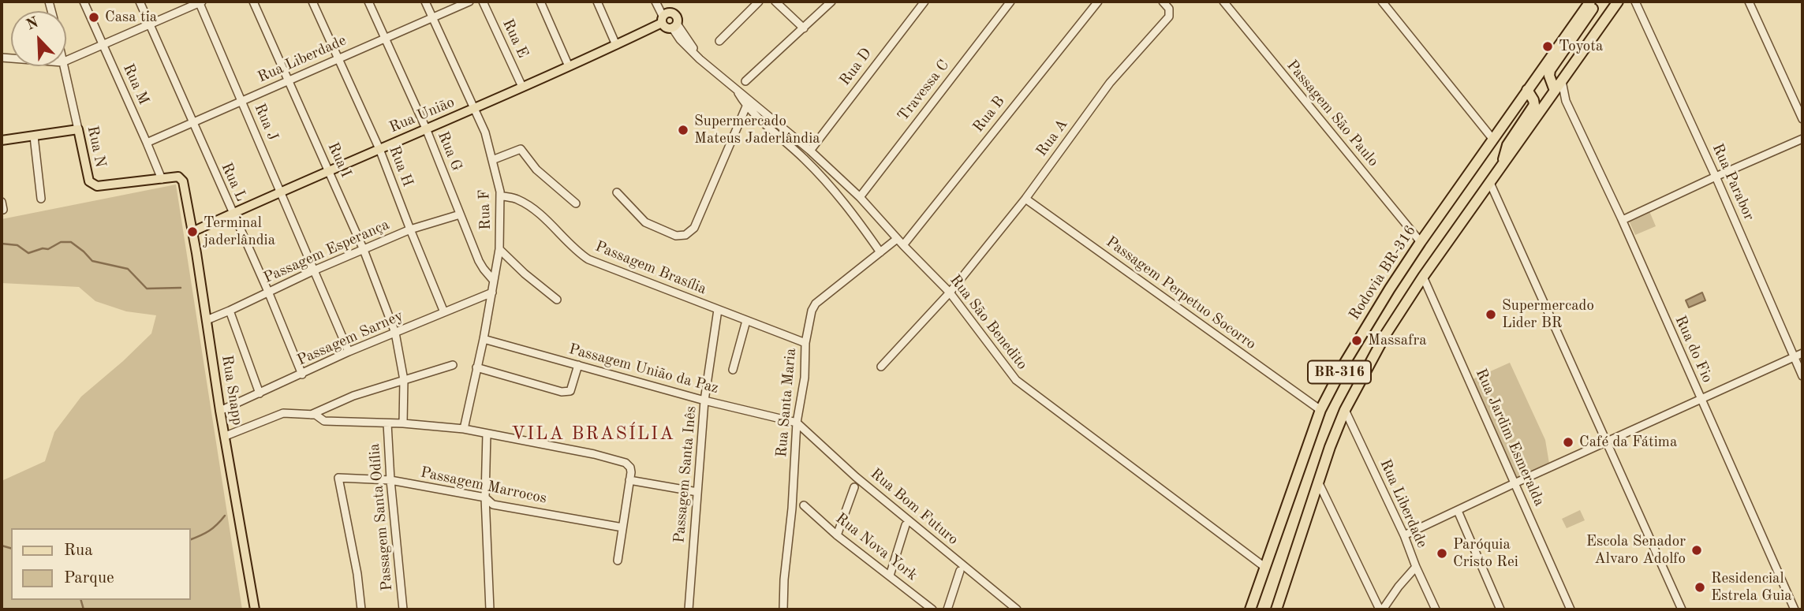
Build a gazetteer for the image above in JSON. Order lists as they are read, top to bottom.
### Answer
{
  "streets": {
    "highway": ["Rodovia BR-316", "BR-316"],
    "main road": ["Rua União", "Rua N", "Rua Snapp"],
    "street": [
      "Rua E",
      "Rua Liberdade",
      "Rua D",
      "Rua M",
      "Travessa C",
      "Passagem São Paulo",
      "Rua B",
      "Rua J",
      "Rua A",
      "Rua G",
      "Rua I",
      "Rua H",
      "Rua L",
      "Rua Parabor",
      "Rua F",
      "Passagem Esperança",
      "Passagem Brasília",
      "Passagem Perpetuo Socorro",
      "Rua São Benedito",
      "Passagem Sarney",
      "Rua do Fio",
      "Passagem União da Paz",
      "Rua Santa Maria",
      "Rua Jardim Esmeralda",
      "Passagem Santa Inês",
      "Passagem Marrocos",
      "Rua Bom Futuro",
      "Passagem Santa Odília",
      "Rua Nova York"
    ]
  },
  "crossings": [
    ["Rua E", "Rua União"],
    ["Rua Liberdade", "Rua M"],
    ["Rua Liberdade", "Rua J"],
    ["Rua Liberdade", "Rua G"],
    ["Rua Liberdade", "Rua I"],
    ["Rua Liberdade", "Rua H"],
    ["Rua Liberdade", "Rua L"],
    ["Rua Liberdade", "Rua F"],
    ["Rua Liberdade", "BR-316"],
    ["Rua D", "Rua São Benedito"],
    ["Rua M", "Rua N"],
    ["Travessa C", "Rua São Benedito"],
    ["Passagem São Paulo", "Rodovia BR-316"],
    ["Rua B", "Rua São Benedito"],
    ["Rua União", "Rua J"],
    ["Rua União", "Rua G"],
    ["Rua União", "Rua I"],
    ["Rua União", "Rua H"],
    ["Rua União", "Rua L"],
    ["Rua União", "Rua F"],
    ["Rua União", "Rua São Benedito"],
    ["Rua União", "Rua Snapp"],
    ["Rua A", "Passagem Perpetuo Socorro"],
    ["Rua A", "Rua São Benedito"],
    ["Rua N", "Rua Snapp"],
    ["Rua G", "Rua F"],
    ["Rua G", "Passagem Esperança"],
    ["Rua I", "Passagem Esperança"],
    ["Rua I", "Passagem Sarney"],
    ["Rua H", "Passagem Esperança"],
    ["Rua H", "Passagem Sarney"],
    ["Rua L", "Passagem Esperança"],
    ["Rua L", "Passagem Sarney"],
    ["Rua F", "Passagem Brasília"],
    ["Rua F", "Passagem Sarney"],
    ["Rua F", "Passagem União da Paz"],
    ["Passagem Esperança", "Rua Snapp"],
    ["Passagem Brasília", "Rua Santa Maria"],
    ["Passagem Brasília", "Passagem Santa Inês"],
    ["Rodovia BR-316", "Passagem Perpetuo Socorro"],
    ["Rodovia BR-316", "Rua São Benedito"],
    ["Rua São Benedito", "Rua Santa Maria"],
    ["Passagem Sarney", "Rua Snapp"],
    ["Rua do Fio", "BR-316"],
    ["Passagem União da Paz", "Rua Santa Maria"],
    ["Passagem União da Paz", "Passagem Santa Inês"],
    ["Passagem União da Paz", "Rua Bom Futuro"],
    ["BR-316", "Rua Jardim Esmeralda"],
    ["Rua Santa Maria", "Rua Bom Futuro"],
    ["Passagem Marrocos", "Passagem Santa Odília"]
  ],
  "districts": ["VILA BRASÍLIA"],
  "places": [
    "Casa tia",
    "Toyota",
    "Supermercado Mateus Jaderlândia",
    "Terminal jaderlândia",
    "Supermercado Lider BR",
    "Massafra",
    "Café da Fátima",
    "Escola Senador Alvaro Adolfo",
    "Paróquia Cristo Rei",
    "Residencial Estrela Guia"
  ],
  "legend": ["Rua", "Parque"],
  "north": "top left"
}
